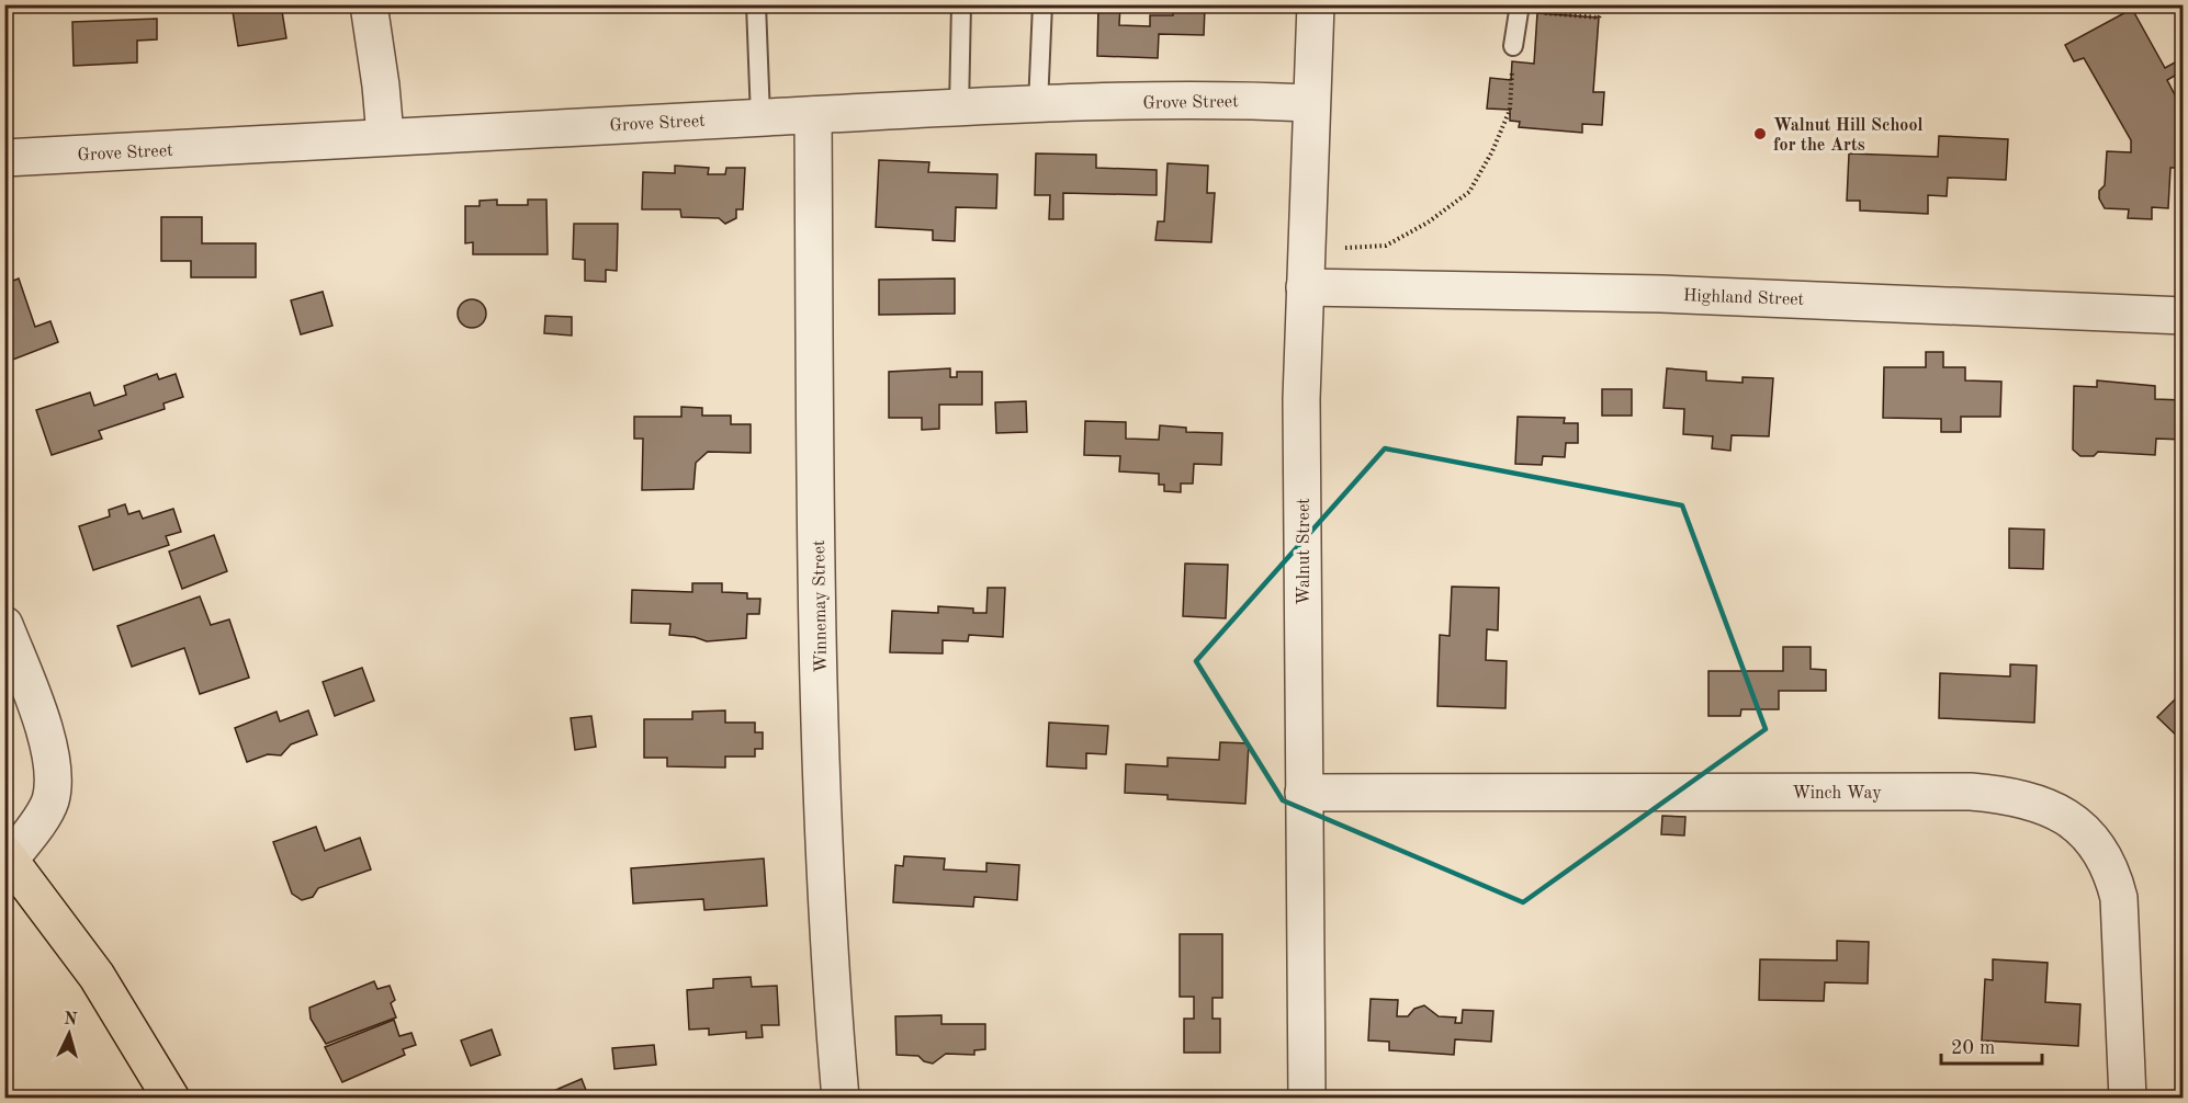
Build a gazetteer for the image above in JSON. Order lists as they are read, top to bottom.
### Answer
{
  "streets": {
    "street": [
      "Grove Street",
      "Highland Street",
      "Walnut Street",
      "Winnemay Street",
      "Winch Way"
    ]
  },
  "crossings": [
    ["Grove Street", "Walnut Street"],
    ["Grove Street", "Winnemay Street"],
    ["Highland Street", "Walnut Street"],
    ["Walnut Street", "Winch Way"]
  ],
  "places": ["Walnut Hill School for the Arts"],
  "scale_bar": "20 m",
  "north": "top"
}
